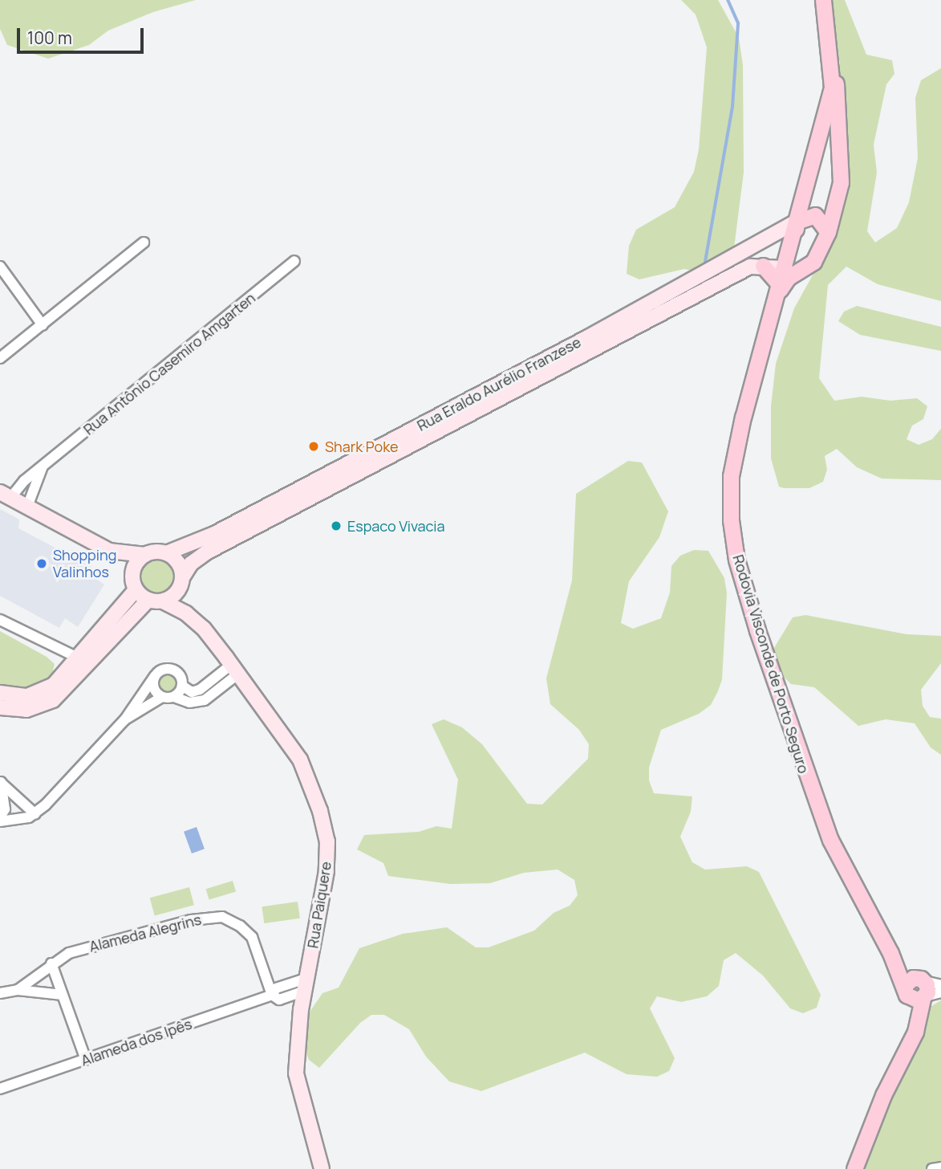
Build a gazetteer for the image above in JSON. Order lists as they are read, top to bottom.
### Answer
{
  "streets": {
    "main road": ["Rua Eraldo Aurélio Franzese", "Rodovia Visconde de Porto Seguro", "Rua Paiquere"],
    "street": ["Rua Antônio Casemiro Amgarten", "Alameda Alegrins", "Alameda dos Ipês"]
  },
  "crossings": [
    ["Rua Eraldo Aurélio Franzese", "Rodovia Visconde de Porto Seguro"],
    ["Rua Eraldo Aurélio Franzese", "Rua Paiquere"],
    ["Rua Paiquere", "Alameda dos Ipês"],
    ["Alameda Alegrins", "Alameda dos Ipês"]
  ],
  "places": ["Shark Poke", "Espaco Vivacia", "Shopping Valinhos"],
  "scale_bar": "100 m"
}
